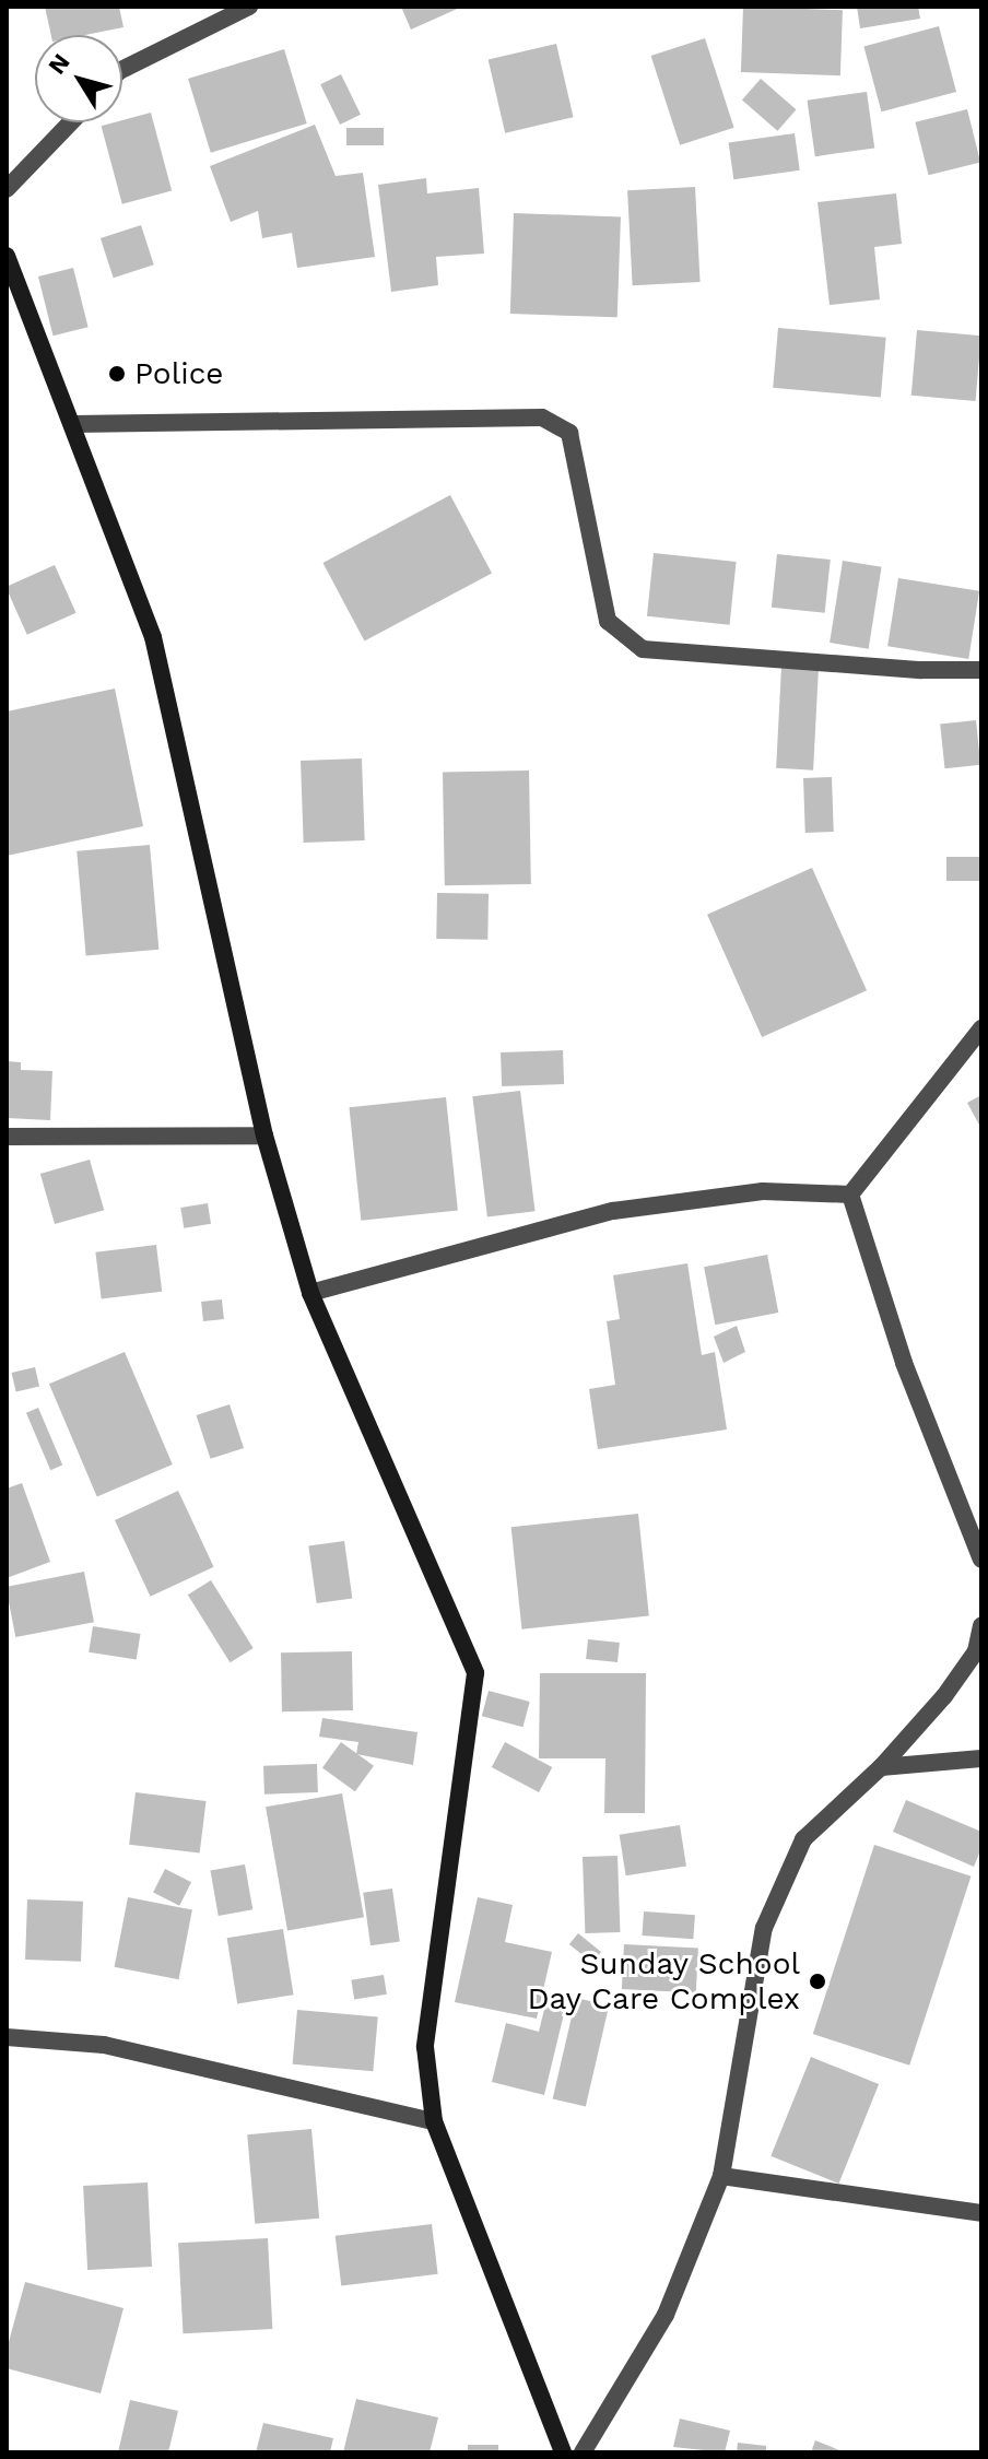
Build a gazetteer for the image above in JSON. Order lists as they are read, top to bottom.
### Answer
{
  "places": ["Police", "Sunday School Day Care Complex"],
  "north": "top left"
}
